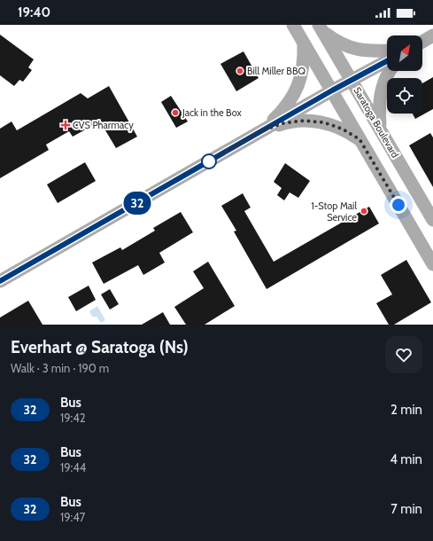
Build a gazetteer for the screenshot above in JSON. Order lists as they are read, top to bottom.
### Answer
{
  "streets": {
    "main road": ["Saratoga Boulevard"]
  },
  "places": {
    "other": ["Bill Miller BBQ", "Jack in the Box", "1-Stop Mail Service"],
    "health": ["CVS Pharmacy"]
  },
  "lines": ["bus line 32"],
  "north": "top right",
  "page": {
    "status": "19:40",
    "on_map": "32",
    "heading": ["Everhart @ Saratoga (Ns)", "Walk · 3 min · 190 m"],
    "list": [
      {
        "mark": "32",
        "name": "Bus",
        "note": "19:42",
        "value": "2 min"
      },
      {
        "mark": "32",
        "name": "Bus",
        "note": "19:44",
        "value": "4 min"
      },
      {
        "mark": "32",
        "name": "Bus",
        "note": "19:47",
        "value": "7 min"
      }
    ]
  }
}
